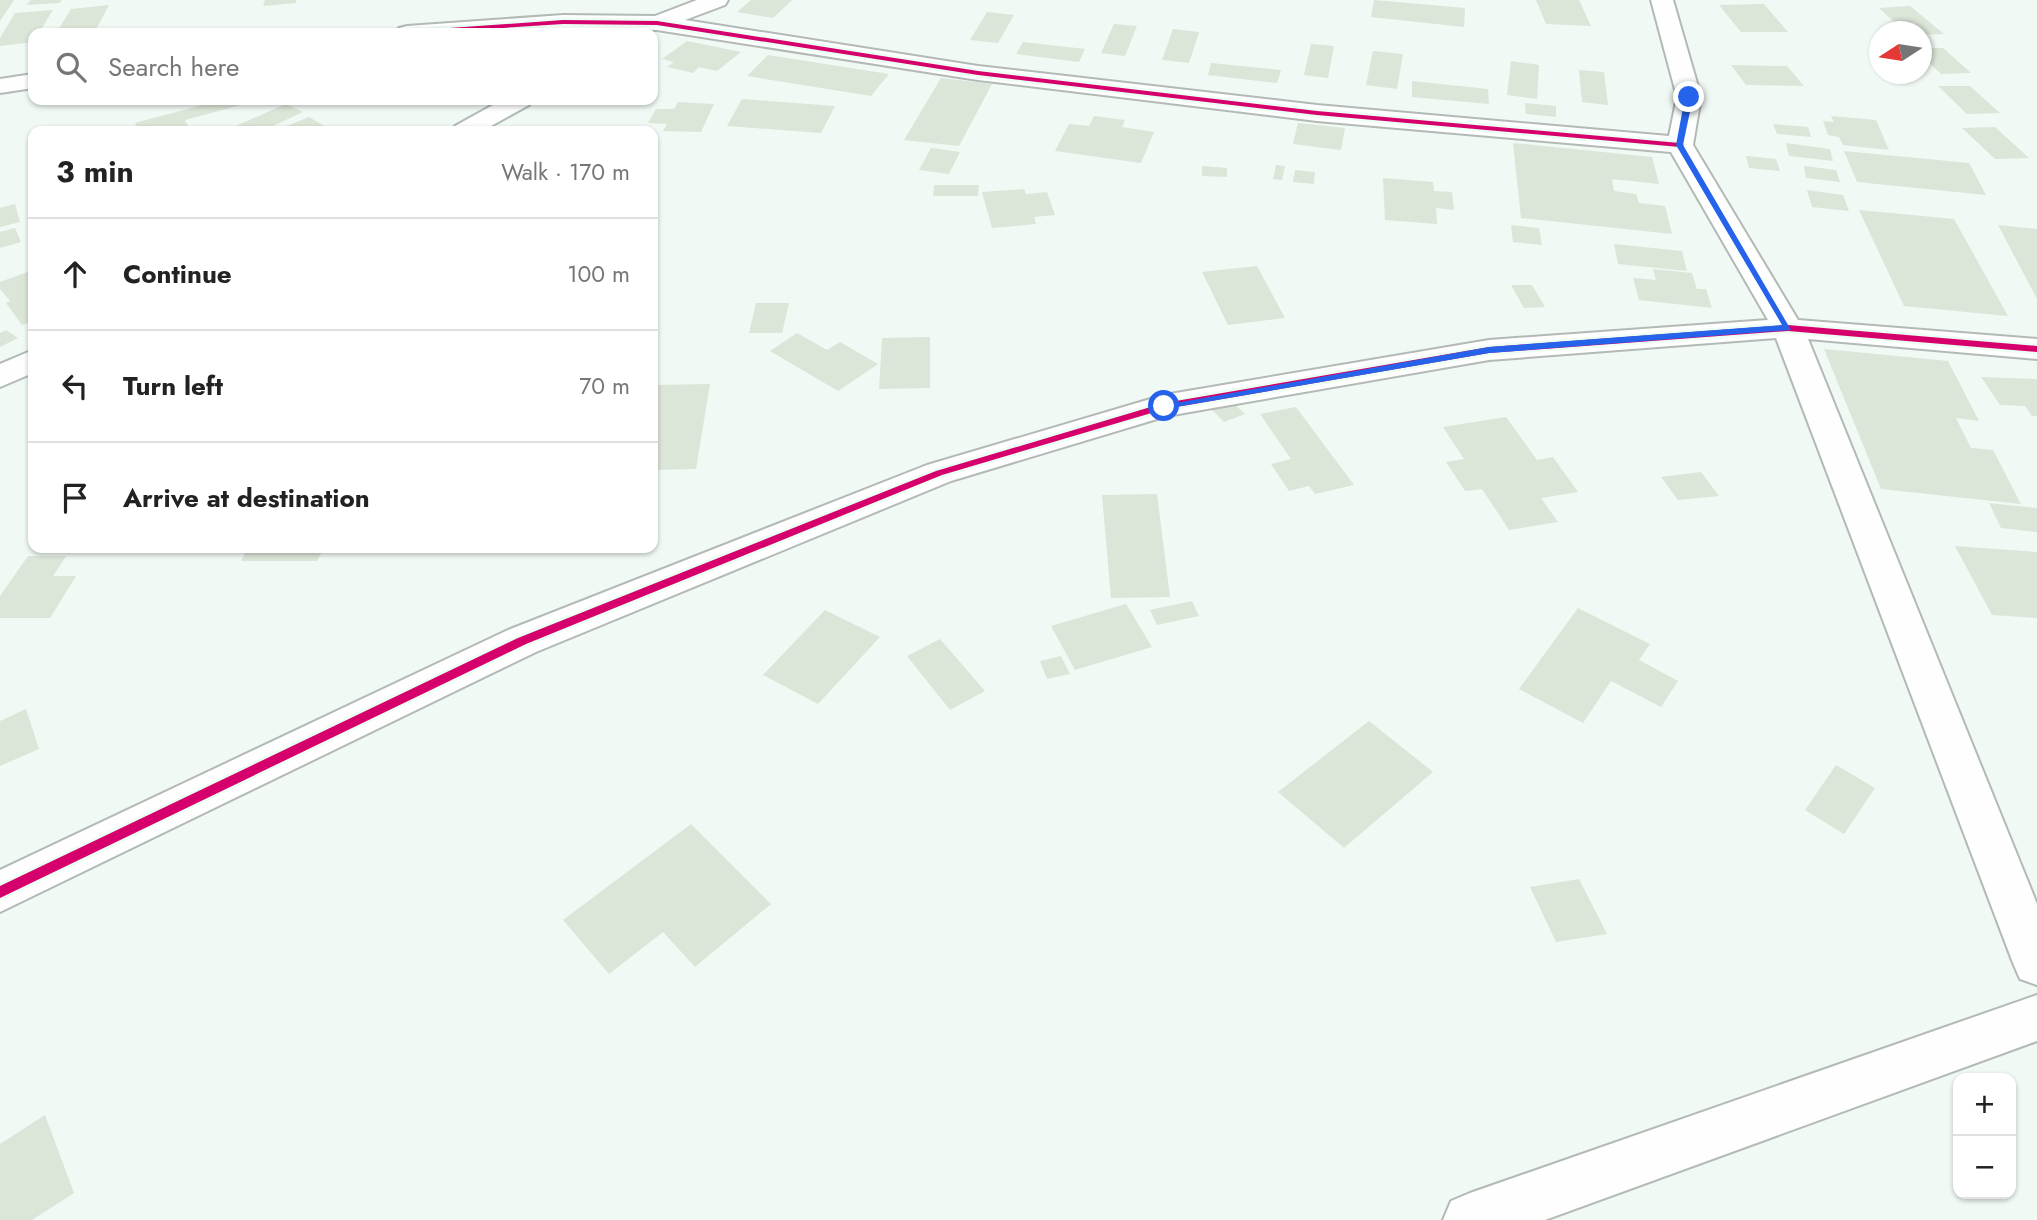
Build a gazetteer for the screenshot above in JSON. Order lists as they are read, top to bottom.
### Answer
{
  "north": "left",
  "page": {
    "search": "Search here",
    "heading": ["3 min", "Walk · 170 m"],
    "list": [
      ["Continue", "100 m"],
      ["Turn left", "70 m"],
      "Arrive at destination"
    ],
    "map_buttons": ["+", "−"]
  }
}
